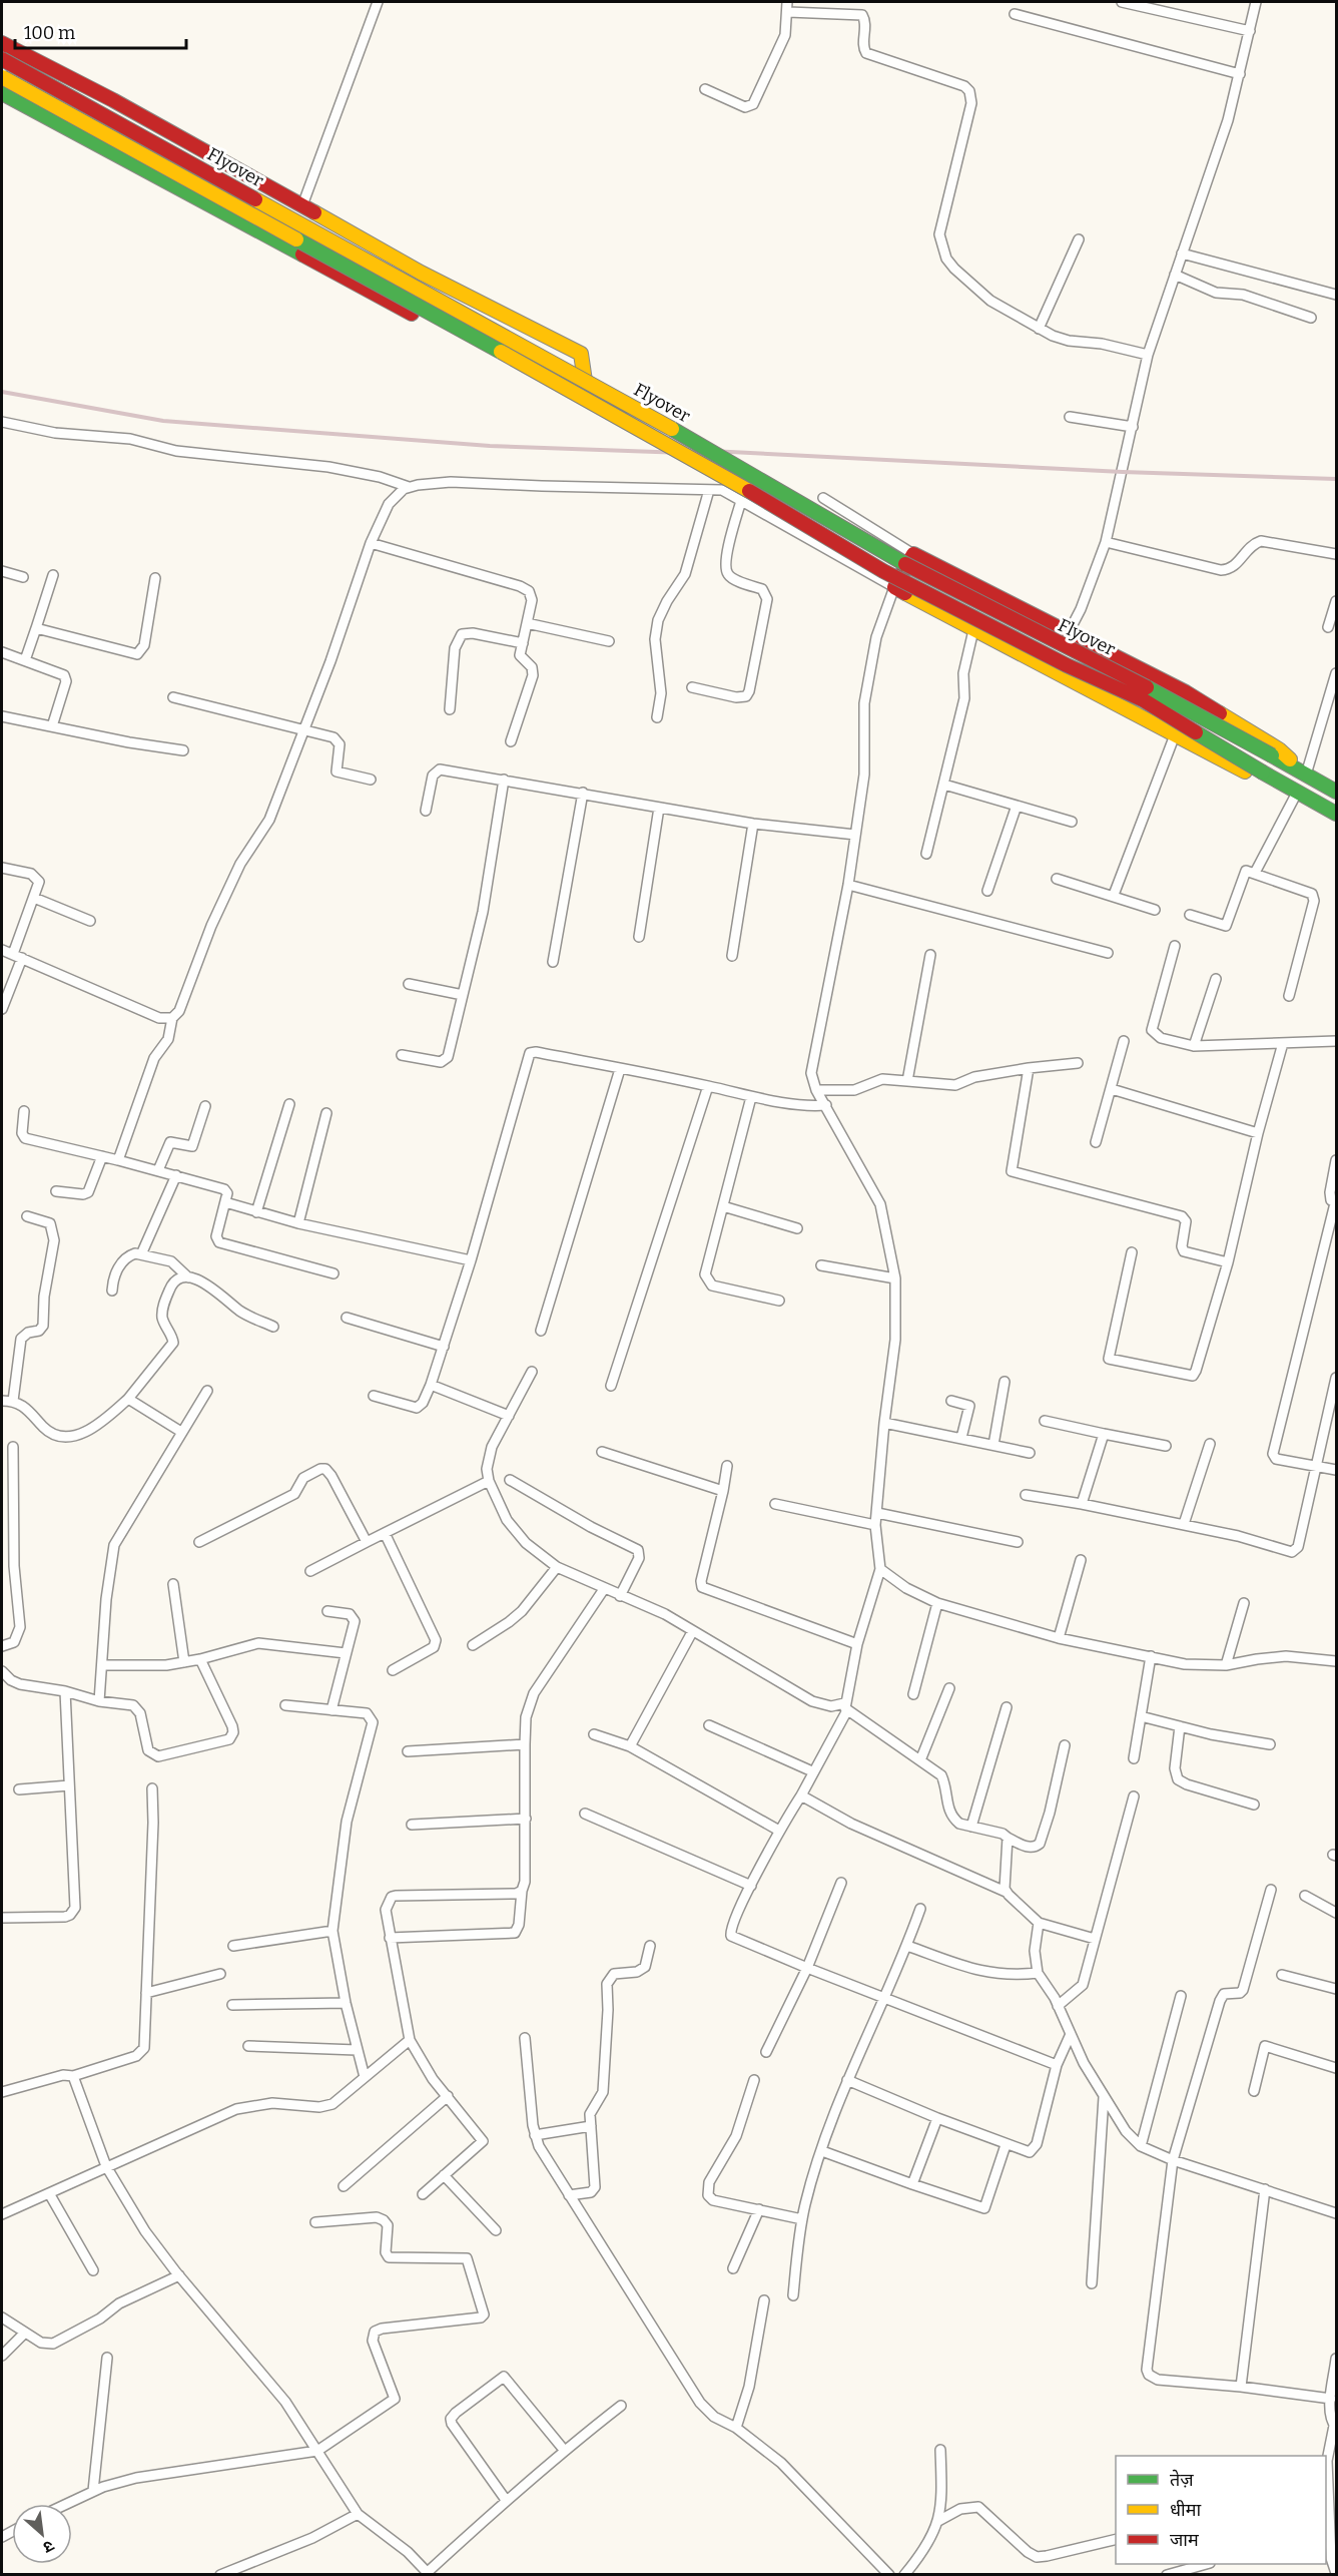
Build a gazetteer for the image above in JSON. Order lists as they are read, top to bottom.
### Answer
{
  "streets": {
    "main road": ["Flyover"]
  },
  "legend": ["तेज़", "धीमा", "जाम"],
  "scale_bar": "100 m",
  "north": "bottom right"
}
